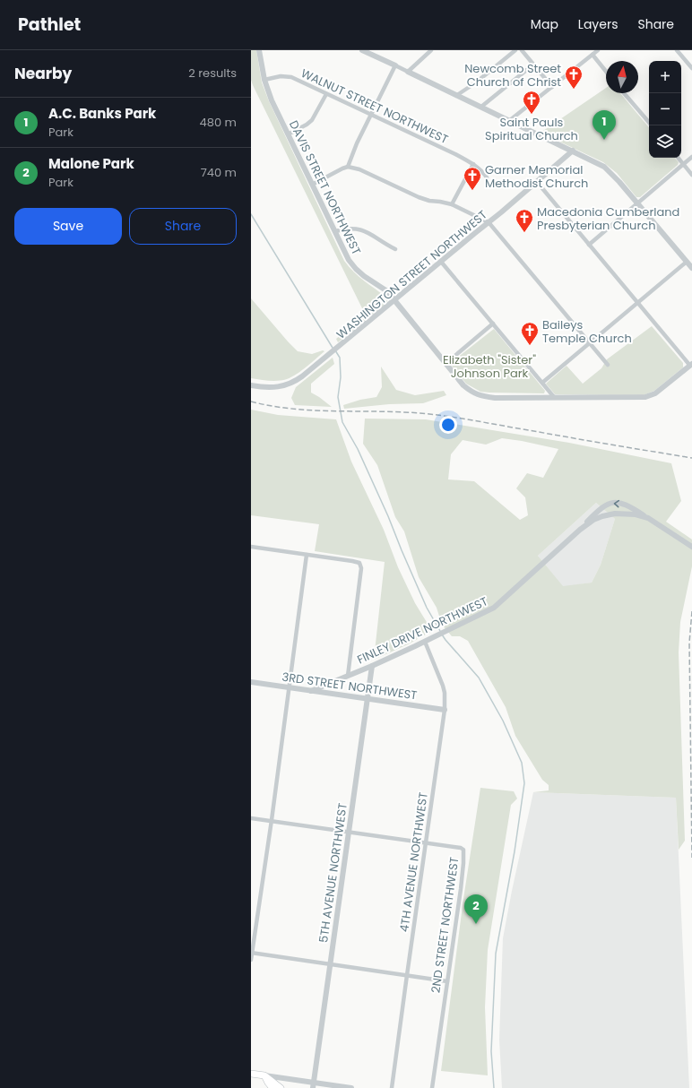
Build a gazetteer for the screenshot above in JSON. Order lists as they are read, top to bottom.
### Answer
{
  "streets": {
    "street": [
      "WALNUT STREET NORTHWEST",
      "DAVIS STREET NORTHWEST",
      "WASHINGTON STREET NORTHWEST",
      "FINLEY DRIVE NORTHWEST",
      "3RD STREET NORTHWEST",
      "4TH AVENUE NORTHWEST",
      "5TH AVENUE NORTHWEST",
      "2ND STREET NORTHWEST"
    ]
  },
  "crossings": [
    ["WALNUT STREET NORTHWEST", "DAVIS STREET NORTHWEST"],
    ["DAVIS STREET NORTHWEST", "WASHINGTON STREET NORTHWEST"],
    ["FINLEY DRIVE NORTHWEST", "3RD STREET NORTHWEST"],
    ["FINLEY DRIVE NORTHWEST", "4TH AVENUE NORTHWEST"],
    ["FINLEY DRIVE NORTHWEST", "5TH AVENUE NORTHWEST"],
    ["3RD STREET NORTHWEST", "4TH AVENUE NORTHWEST"],
    ["3RD STREET NORTHWEST", "5TH AVENUE NORTHWEST"],
    ["4TH AVENUE NORTHWEST", "2ND STREET NORTHWEST"],
    ["5TH AVENUE NORTHWEST", "2ND STREET NORTHWEST"]
  ],
  "parks": ["Elizabeth \"Sister\" Johnson Park"],
  "places": {
    "church": [
      "Newcomb Street Church of Christ",
      "Saint Pauls Spiritual Church",
      "Garner Memorial Methodist Church",
      "Macedonia Cumberland Presbyterian Church",
      "Baileys Temple Church"
    ]
  },
  "north": "top",
  "page": {
    "header": "Pathlet",
    "nav": ["Map", "Layers", "Share"],
    "heading": ["Nearby", "2 results"],
    "map_buttons": ["+", "−"],
    "list": [
      {
        "mark": "1",
        "name": "A.C. Banks Park",
        "note": "Park",
        "value": "480 m"
      },
      {
        "mark": "2",
        "name": "Malone Park",
        "note": "Park",
        "value": "740 m"
      }
    ],
    "pins": ["1", "2"],
    "buttons": ["Save", "Share"]
  }
}
